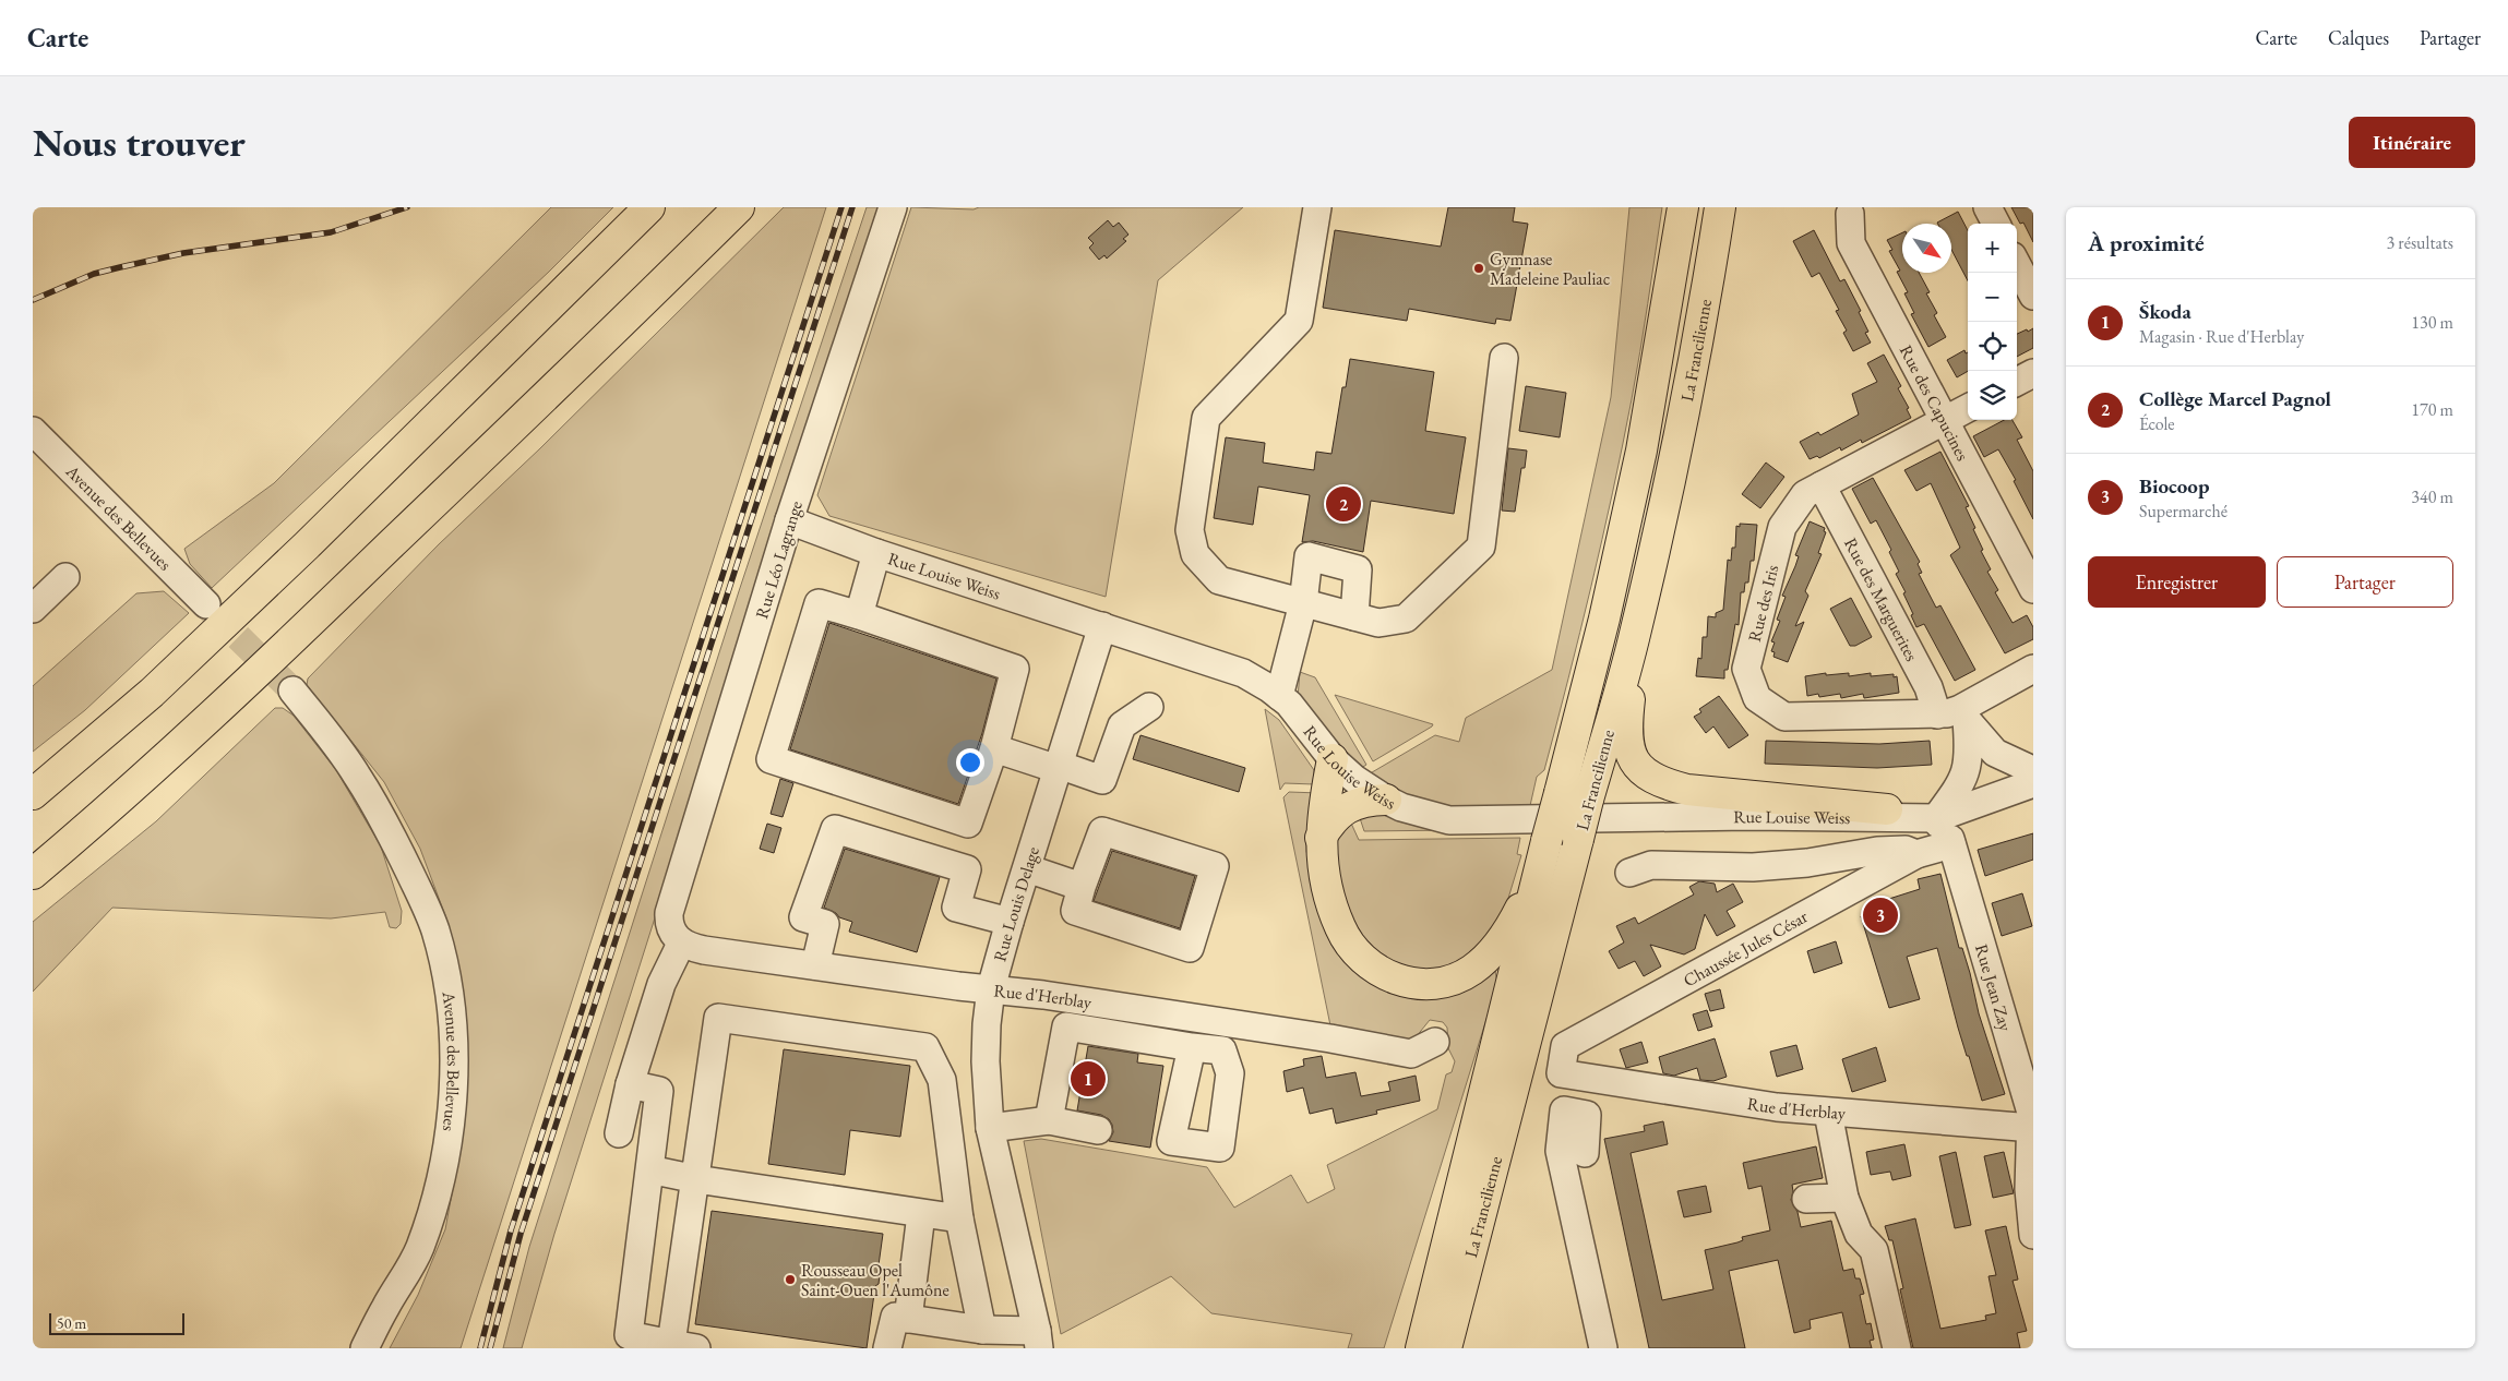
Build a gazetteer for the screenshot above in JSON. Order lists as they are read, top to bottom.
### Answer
{
  "streets": {
    "highway": ["La Francilienne"],
    "street": [
      "Rue des Capucines",
      "Avenue des Bellevues",
      "Rue Léo Lagrange",
      "Rue Louise Weiss",
      "Rue des Marguerites",
      "Rue des Iris",
      "Rue Louis Delage",
      "Chaussée Jules César",
      "Rue Jean Zay",
      "Rue d'Herblay"
    ]
  },
  "crossings": [
    ["Rue des Capucines", "Rue des Iris"],
    ["Rue Léo Lagrange", "Rue Louise Weiss"],
    ["Rue Léo Lagrange", "Rue d'Herblay"],
    ["Rue Louise Weiss", "Rue des Marguerites"],
    ["Rue Louise Weiss", "Rue Louis Delage"],
    ["Rue Louise Weiss", "Chaussée Jules César"],
    ["Rue Louise Weiss", "Rue Jean Zay"],
    ["Rue des Marguerites", "Rue des Iris"],
    ["Rue des Marguerites", "Chaussée Jules César"],
    ["Rue des Marguerites", "Rue Jean Zay"],
    ["Rue Louis Delage", "Rue d'Herblay"],
    ["Chaussée Jules César", "Rue Jean Zay"],
    ["Chaussée Jules César", "Rue d'Herblay"],
    ["Rue Jean Zay", "Rue d'Herblay"]
  ],
  "places": ["Gymnase Madeleine Pauliac", "Rousseau Opel Saint-Ouen l'Aumône"],
  "scale_bar": "50 m",
  "north": "bottom right",
  "page": {
    "header": "Carte",
    "nav": ["Carte", "Calques", "Partager"],
    "buttons": [
      "Itinéraire",
      ["Enregistrer", "Partager"]
    ],
    "title": "Nous trouver",
    "heading": ["À proximité", "3 résultats"],
    "map_buttons": ["+", "−"],
    "list": [
      {
        "mark": "1",
        "name": "Škoda",
        "note": "Magasin · Rue d'Herblay",
        "value": "130 m"
      },
      {
        "mark": "2",
        "name": "Collège Marcel Pagnol",
        "note": "École",
        "value": "170 m"
      },
      {
        "mark": "3",
        "name": "Biocoop",
        "note": "Supermarché",
        "value": "340 m"
      }
    ],
    "pins": ["2", "3", "1"],
    "scale": "50 m"
  }
}
